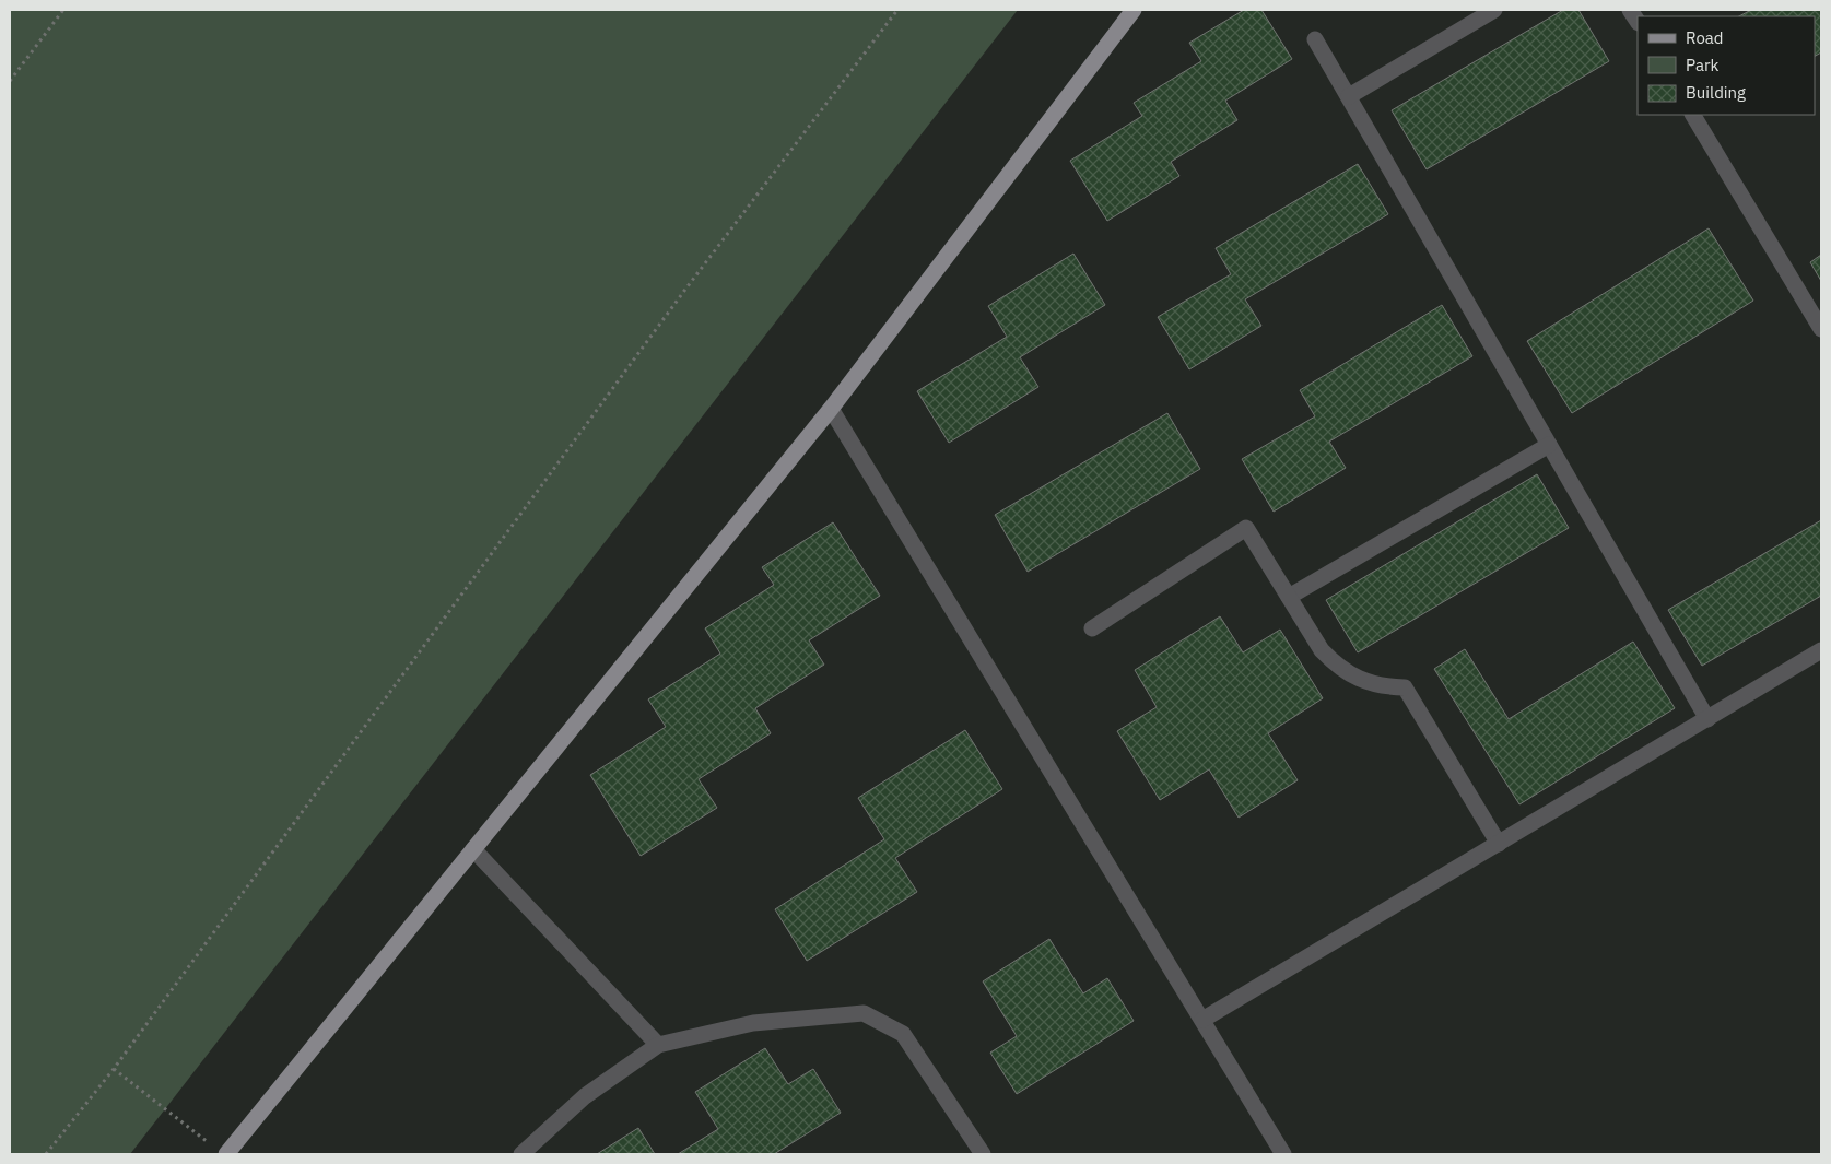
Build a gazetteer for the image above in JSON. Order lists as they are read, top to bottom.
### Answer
{
  "legend": ["Road", "Park", "Building"]
}
